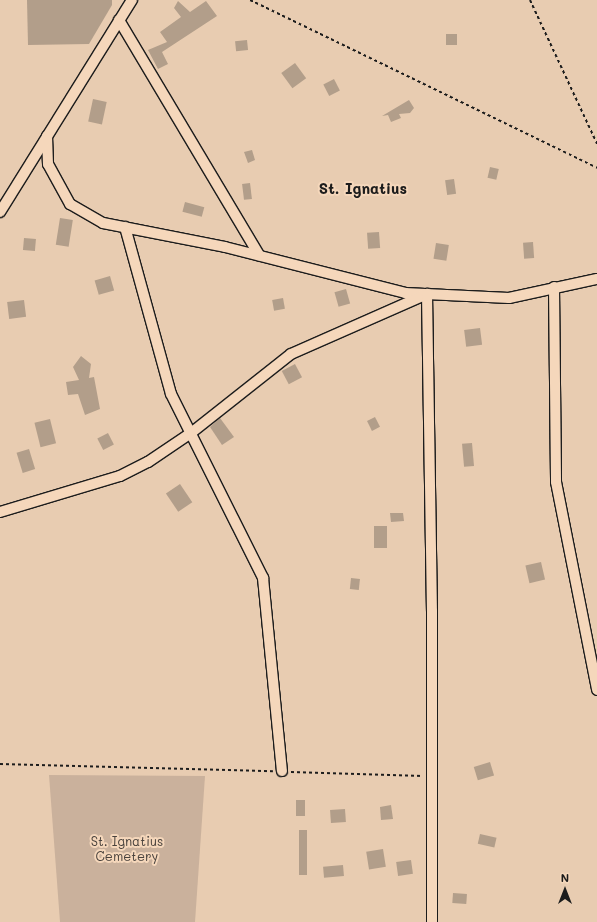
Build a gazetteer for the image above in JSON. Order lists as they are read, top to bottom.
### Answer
{
  "districts": ["St. Ignatius"],
  "parks": ["St. Ignatius Cemetery"],
  "north": "top"
}
